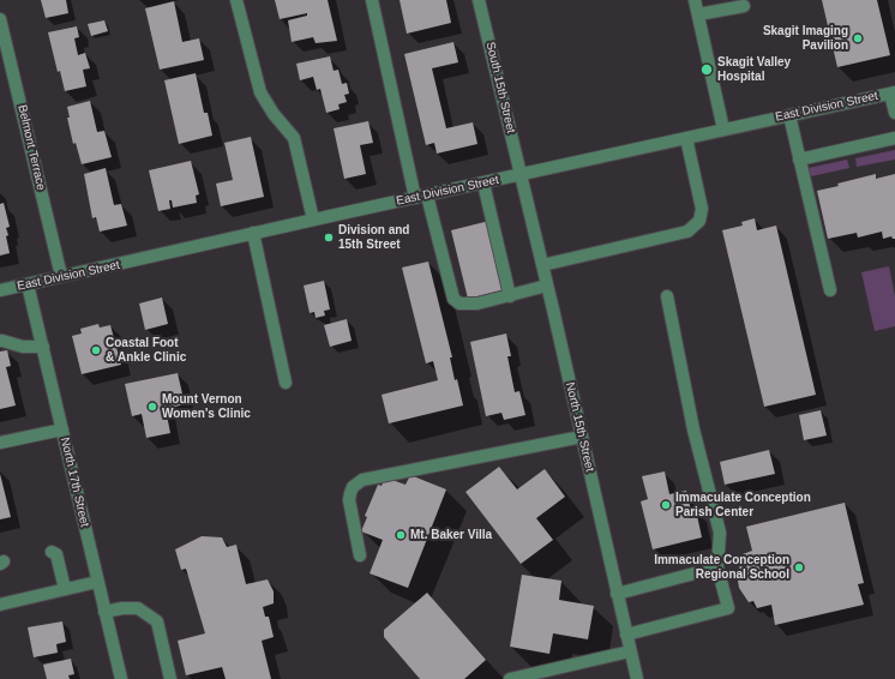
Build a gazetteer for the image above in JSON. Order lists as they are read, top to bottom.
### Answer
{
  "streets": {
    "street": [
      "South 15th Street",
      "East Division Street",
      "Belmont Terrace",
      "North 15th Street",
      "North 17th Street"
    ]
  },
  "crossings": [
    ["South 15th Street", "East Division Street"],
    ["South 15th Street", "North 15th Street"],
    ["East Division Street", "Belmont Terrace"],
    ["East Division Street", "North 15th Street"],
    ["East Division Street", "North 17th Street"]
  ],
  "places": [
    "Skagit Imaging Pavilion",
    "Skagit Valley Hospital",
    "Division and 15th Street",
    "Coastal Foot & Ankle Clinic",
    "Mount Vernon Women's Clinic",
    "Immaculate Conception Parish Center",
    "Mt. Baker Villa",
    "Immaculate Conception Regional School"
  ]
}
